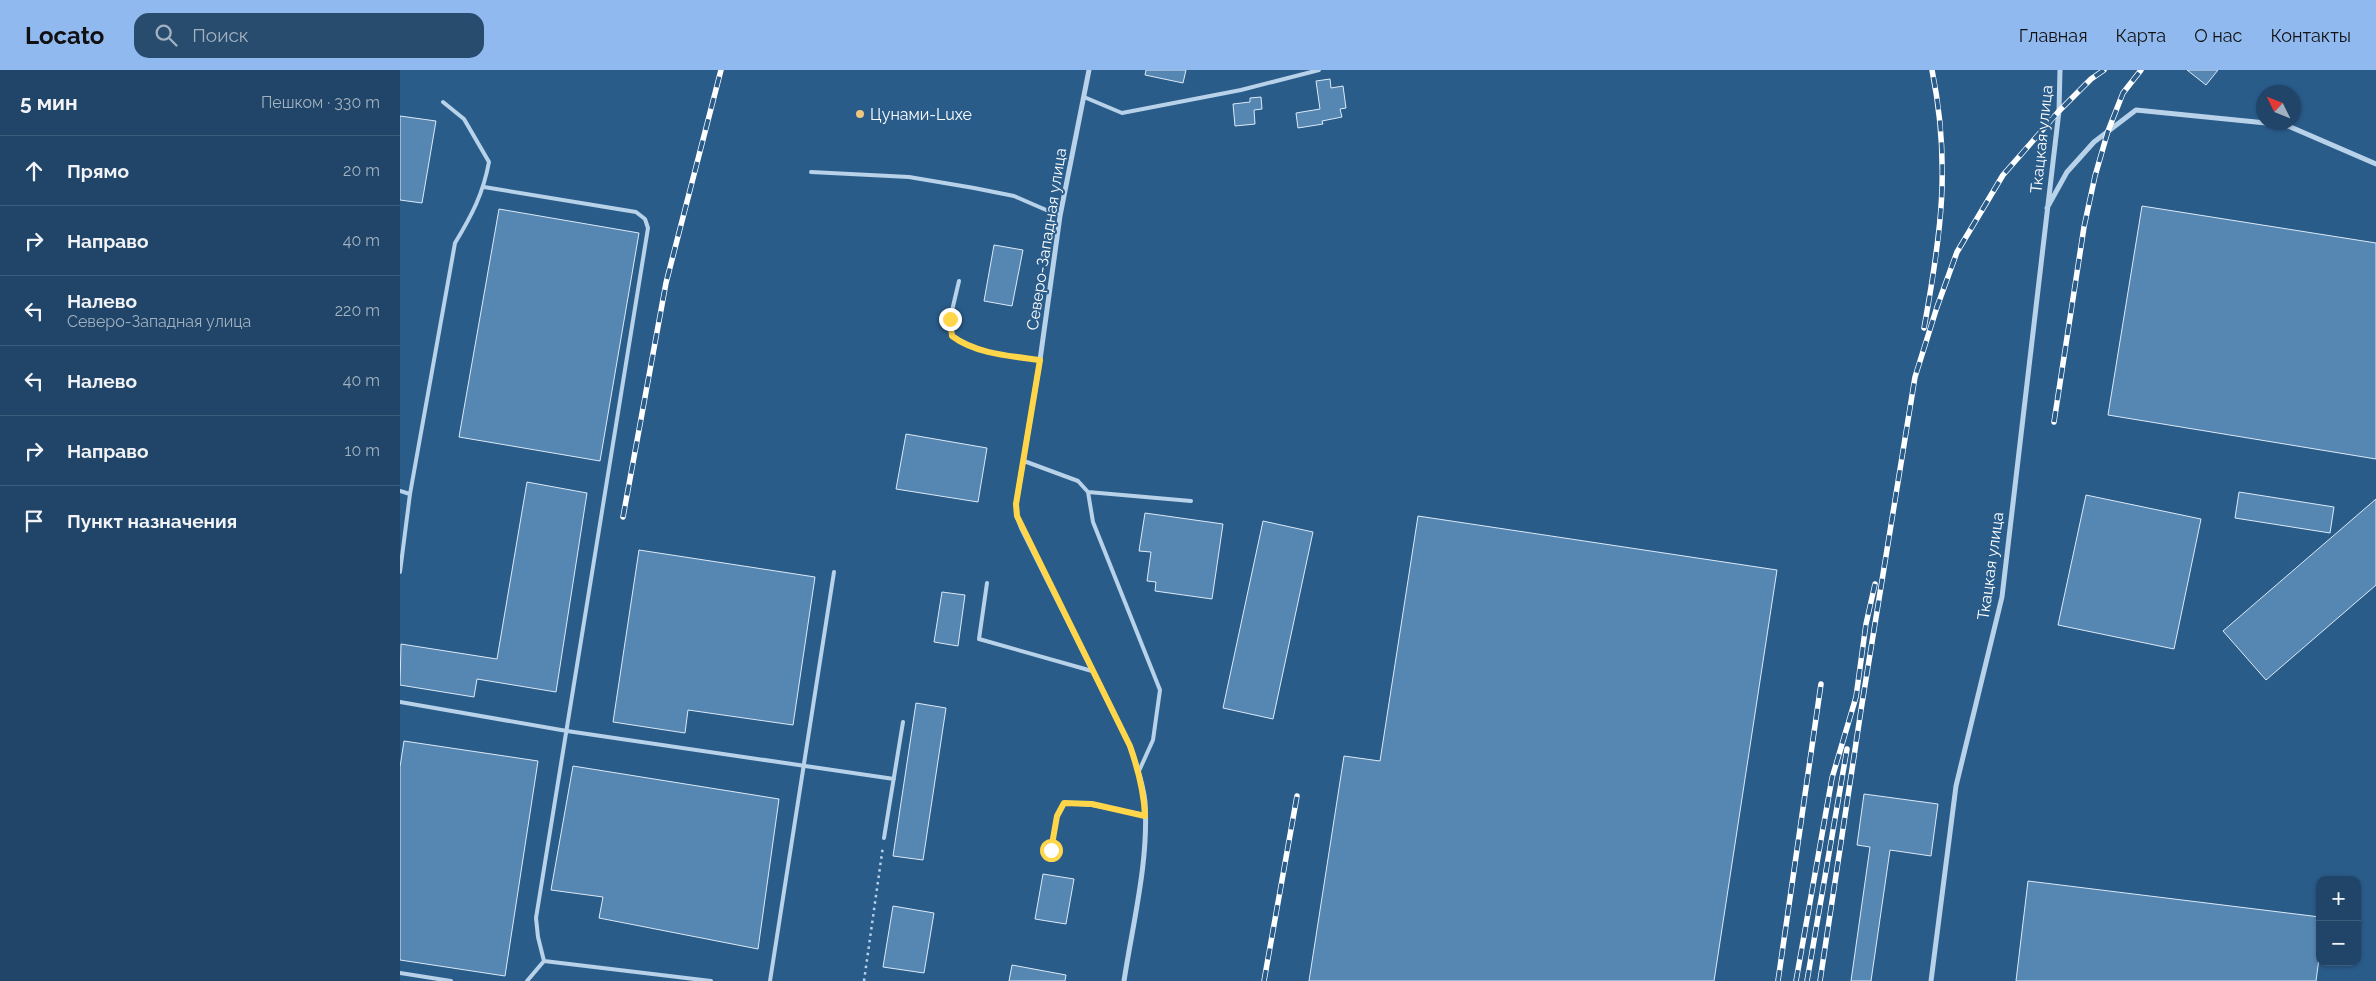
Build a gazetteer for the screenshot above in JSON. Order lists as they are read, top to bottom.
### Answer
{
  "streets": {
    "street": ["Ткацкая улица", "Северо-Западная улица"]
  },
  "places": ["Цунами-Luxe"],
  "north": "top left",
  "page": {
    "header": "Locato",
    "search": "Поиск",
    "nav": [
      "Главная",
      "Карта",
      "О нас",
      "Контакты"
    ],
    "heading": ["5 мин", "Пешком · 330 m"],
    "list": [
      ["Прямо", "20 m"],
      ["Направо", "40 m"],
      ["Налево", "Северо-Западная улица", "220 m"],
      ["Налево", "40 m"],
      ["Направо", "10 m"],
      "Пункт назначения"
    ],
    "map_buttons": ["+", "−"]
  }
}
